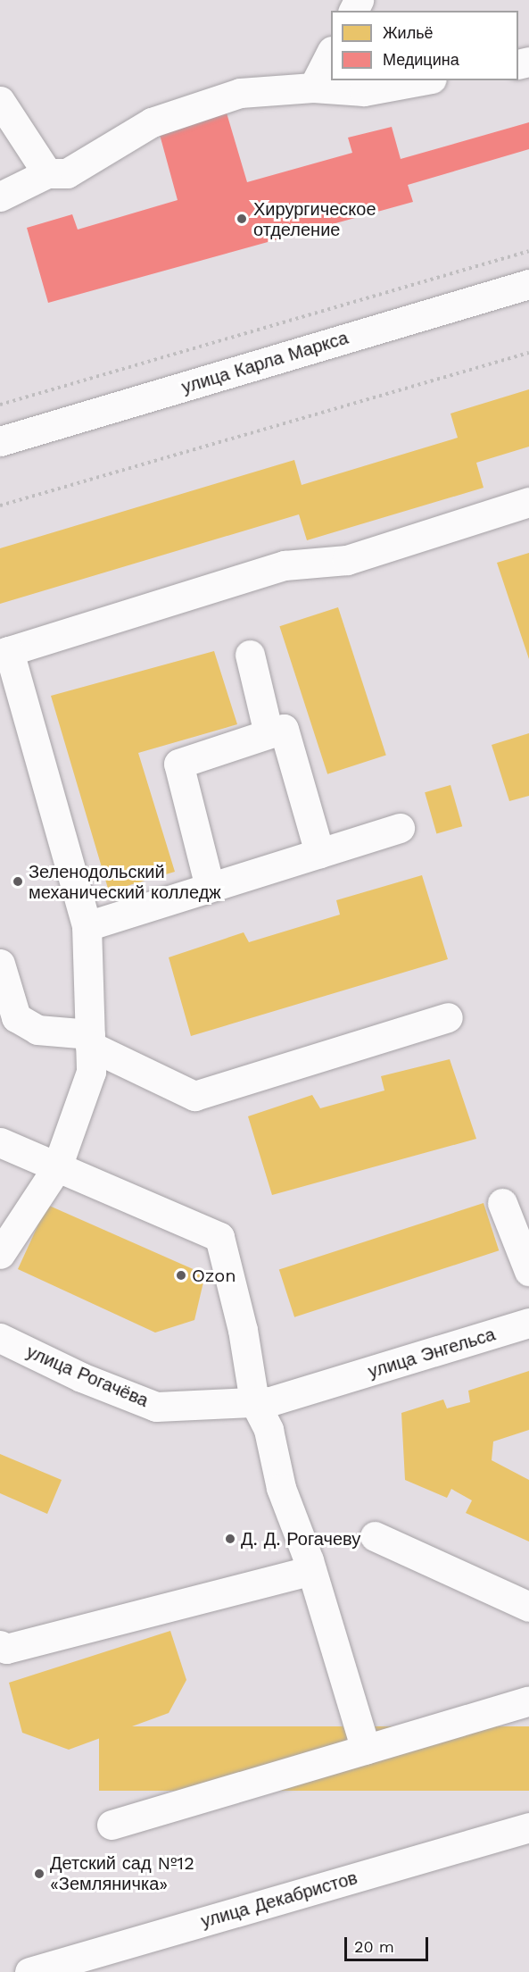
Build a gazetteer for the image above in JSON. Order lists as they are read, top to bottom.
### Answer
{
  "streets": {
    "street": [
      "улица Карла Маркса",
      "улица Энгельса",
      "улица Рогачёва",
      "улица Декабристов"
    ]
  },
  "crossings": [
    ["улица Энгельса", "улица Рогачёва"]
  ],
  "places": [
    "Хирургическое отделение",
    "Зеленодольский механический колледж",
    "Ozon",
    "Д. Д. Рогачеву",
    "Детский сад №12 «Земляничка»"
  ],
  "legend": ["Жильё", "Медицина"],
  "scale_bar": "20 m"
}
